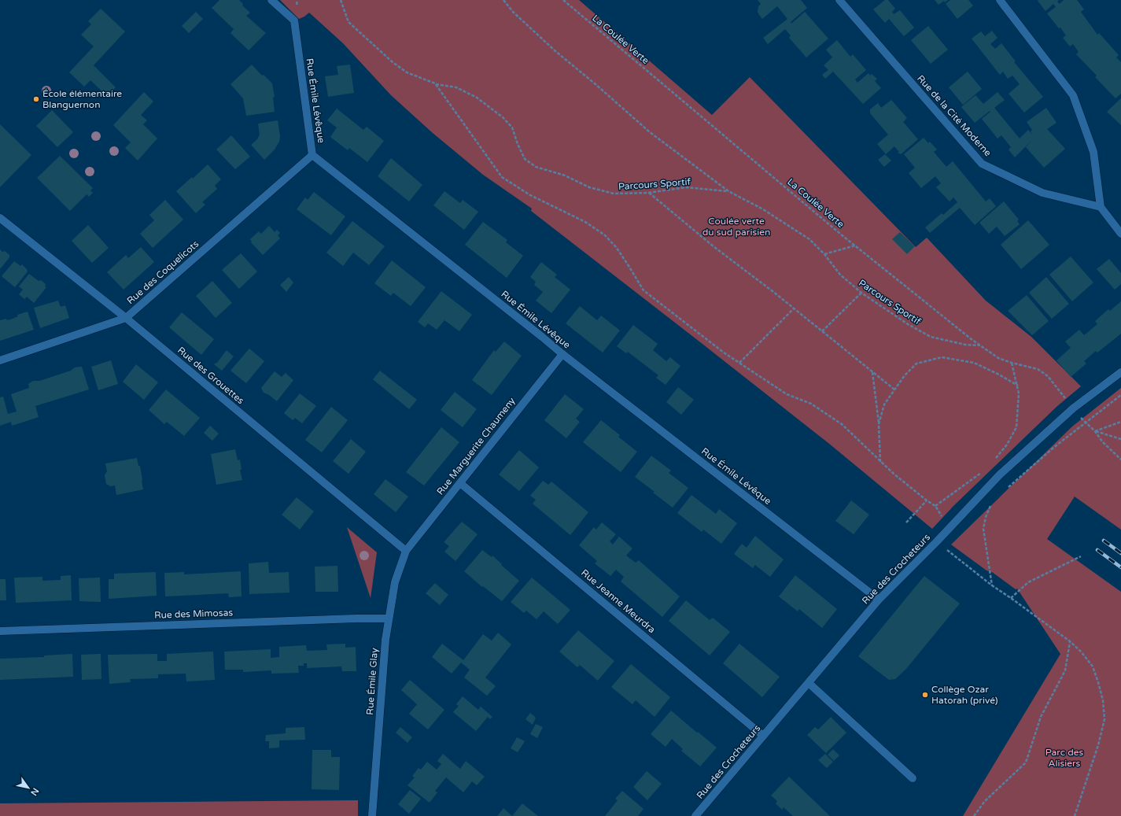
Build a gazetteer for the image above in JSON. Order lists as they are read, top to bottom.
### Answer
{
  "streets": {
    "street": [
      "Rue Émile Lévêque",
      "Rue de la Cité Moderne",
      "Rue des Coquelicots",
      "Rue des Grouettes",
      "Rue Marguerite Chaumeny",
      "Rue des Crocheteurs",
      "Rue Jeanne Meurdra",
      "Rue des Mimosas",
      "Rue Émile Glay"
    ],
    "path": ["La Coulée Verte", "Parcours Sportif"]
  },
  "crossings": [
    ["La Coulée Verte", "Parcours Sportif"],
    ["Rue Émile Lévêque", "Rue des Coquelicots"],
    ["Rue Émile Lévêque", "Rue Marguerite Chaumeny"],
    ["Rue Émile Lévêque", "Rue des Crocheteurs"],
    ["Rue des Coquelicots", "Rue des Grouettes"],
    ["Rue des Grouettes", "Rue Marguerite Chaumeny"],
    ["Rue des Grouettes", "Rue Émile Glay"],
    ["Rue Marguerite Chaumeny", "Rue Jeanne Meurdra"],
    ["Rue Marguerite Chaumeny", "Rue Émile Glay"],
    ["Rue des Crocheteurs", "Rue Jeanne Meurdra"],
    ["Rue des Mimosas", "Rue Émile Glay"]
  ],
  "parks": ["Coulée verte du sud parisien", "Parc des Alisiers"],
  "places": ["École élémentaire Blanguernon", "Collège Ozar Hatorah (privé)"],
  "north": "bottom right"
}
